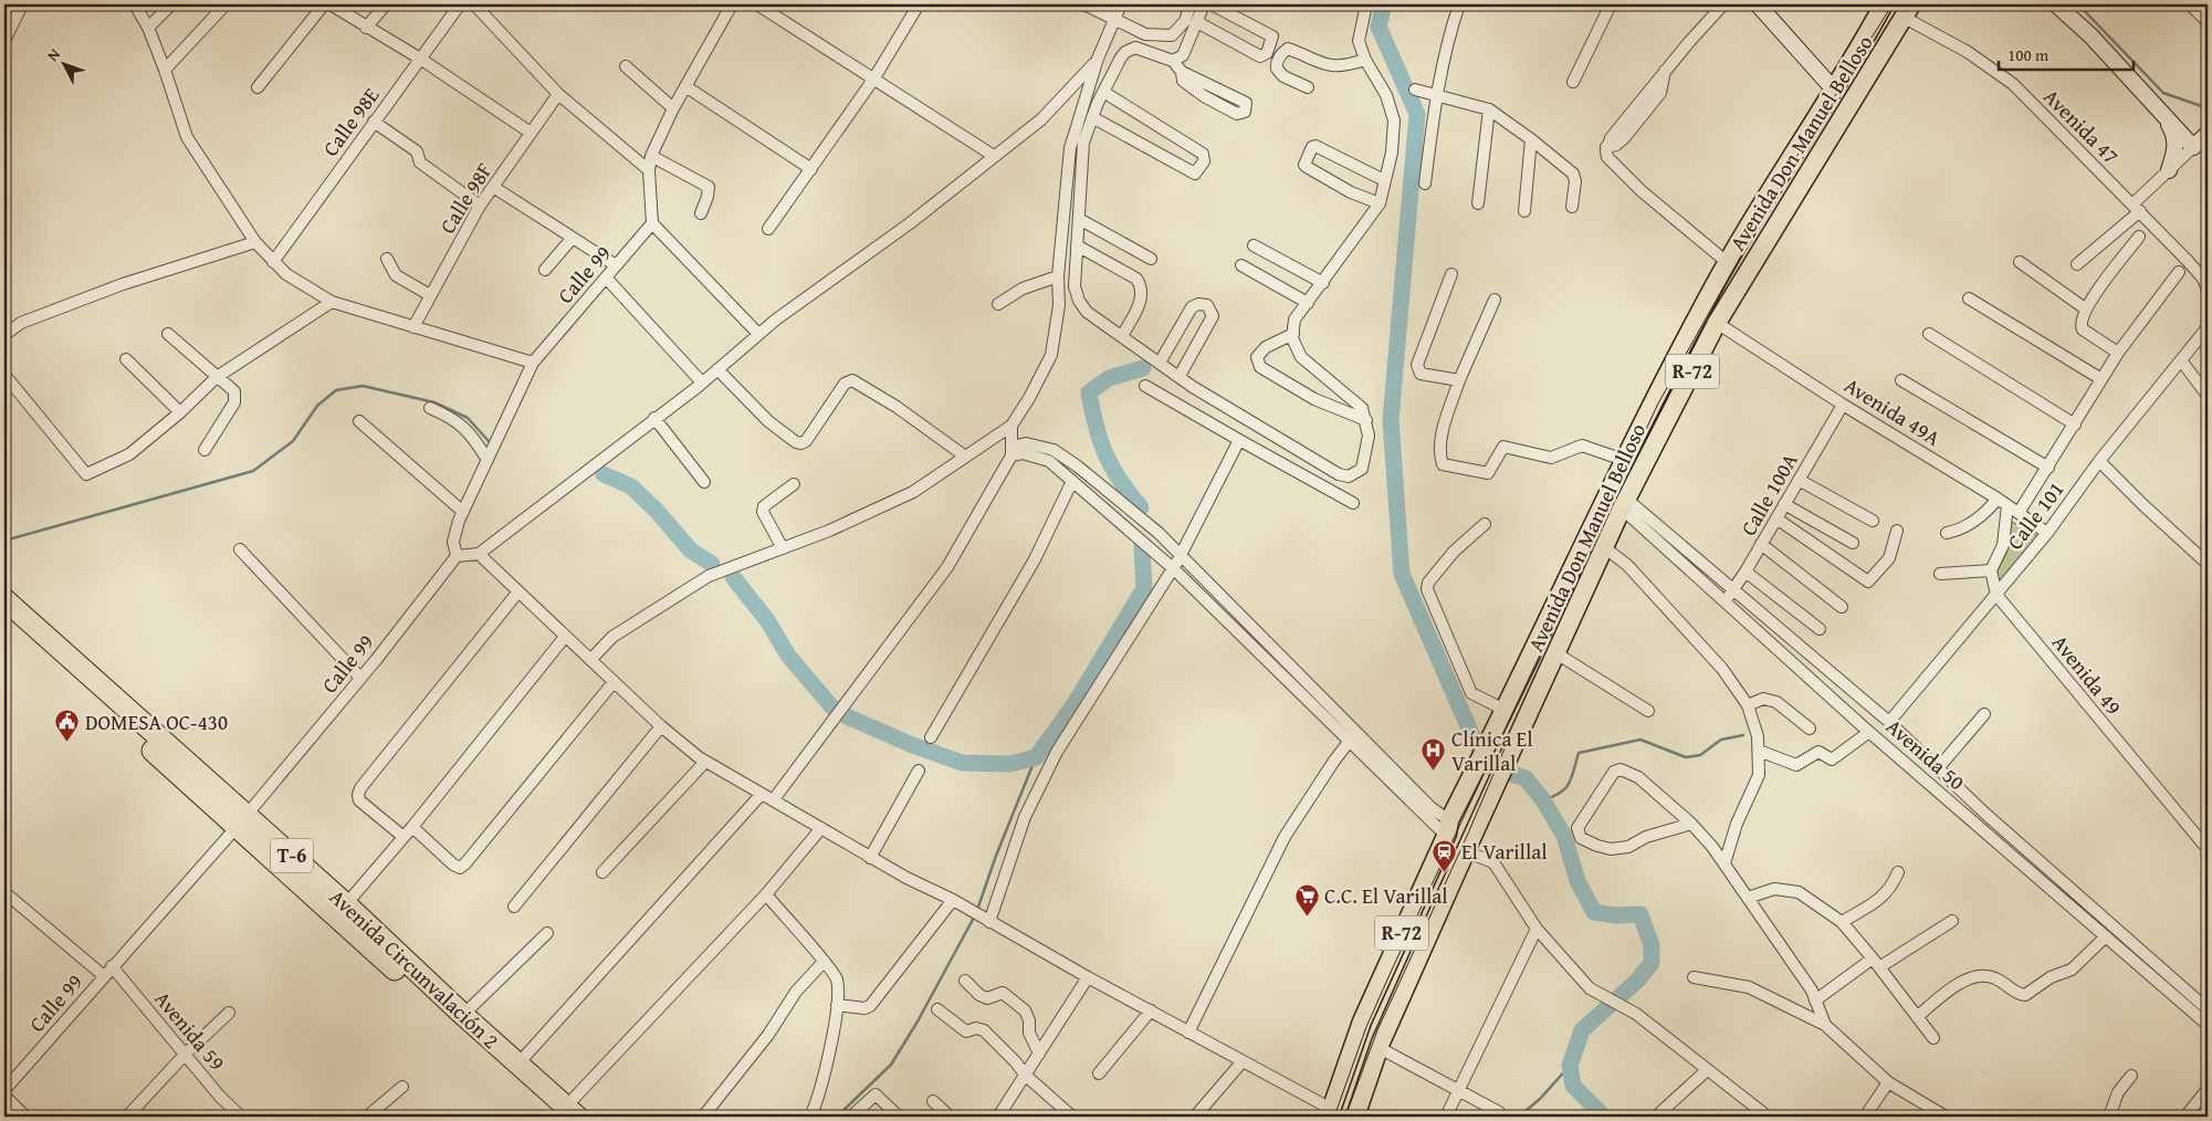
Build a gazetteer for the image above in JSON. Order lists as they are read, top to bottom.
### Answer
{
  "streets": {
    "highway": ["T-6", "Avenida Circunvalación 2"],
    "main road": ["Avenida Don Manuel Belloso", "R-72"],
    "street": [
      "Calle 98E",
      "Avenida 47",
      "Calle 98F",
      "Calle 99",
      "Avenida 49A",
      "Calle 100A",
      "Calle 101",
      "Avenida 49",
      "Avenida 50",
      "Avenida 59"
    ]
  },
  "crossings": [
    ["Avenida 47", "Avenida Don Manuel Belloso"],
    ["Avenida Don Manuel Belloso", "Avenida 49A"],
    ["Avenida Don Manuel Belloso", "Avenida 50"],
    ["Calle 99", "Avenida Circunvalación 2"],
    ["Calle 99", "Avenida 59"],
    ["Avenida 49A", "Calle 100A"],
    ["Avenida 49A", "Calle 101"],
    ["Calle 100A", "Avenida 50"],
    ["Calle 101", "Avenida 49"],
    ["Calle 101", "Avenida 50"]
  ],
  "places": {
    "public building": ["DOMESA OC-430"],
    "hospital": ["Clínica El Varillal"],
    "station": ["El Varillal"],
    "supermarket": ["C.C. El Varillal"]
  },
  "scale_bar": "100 m",
  "north": "top left"
}
